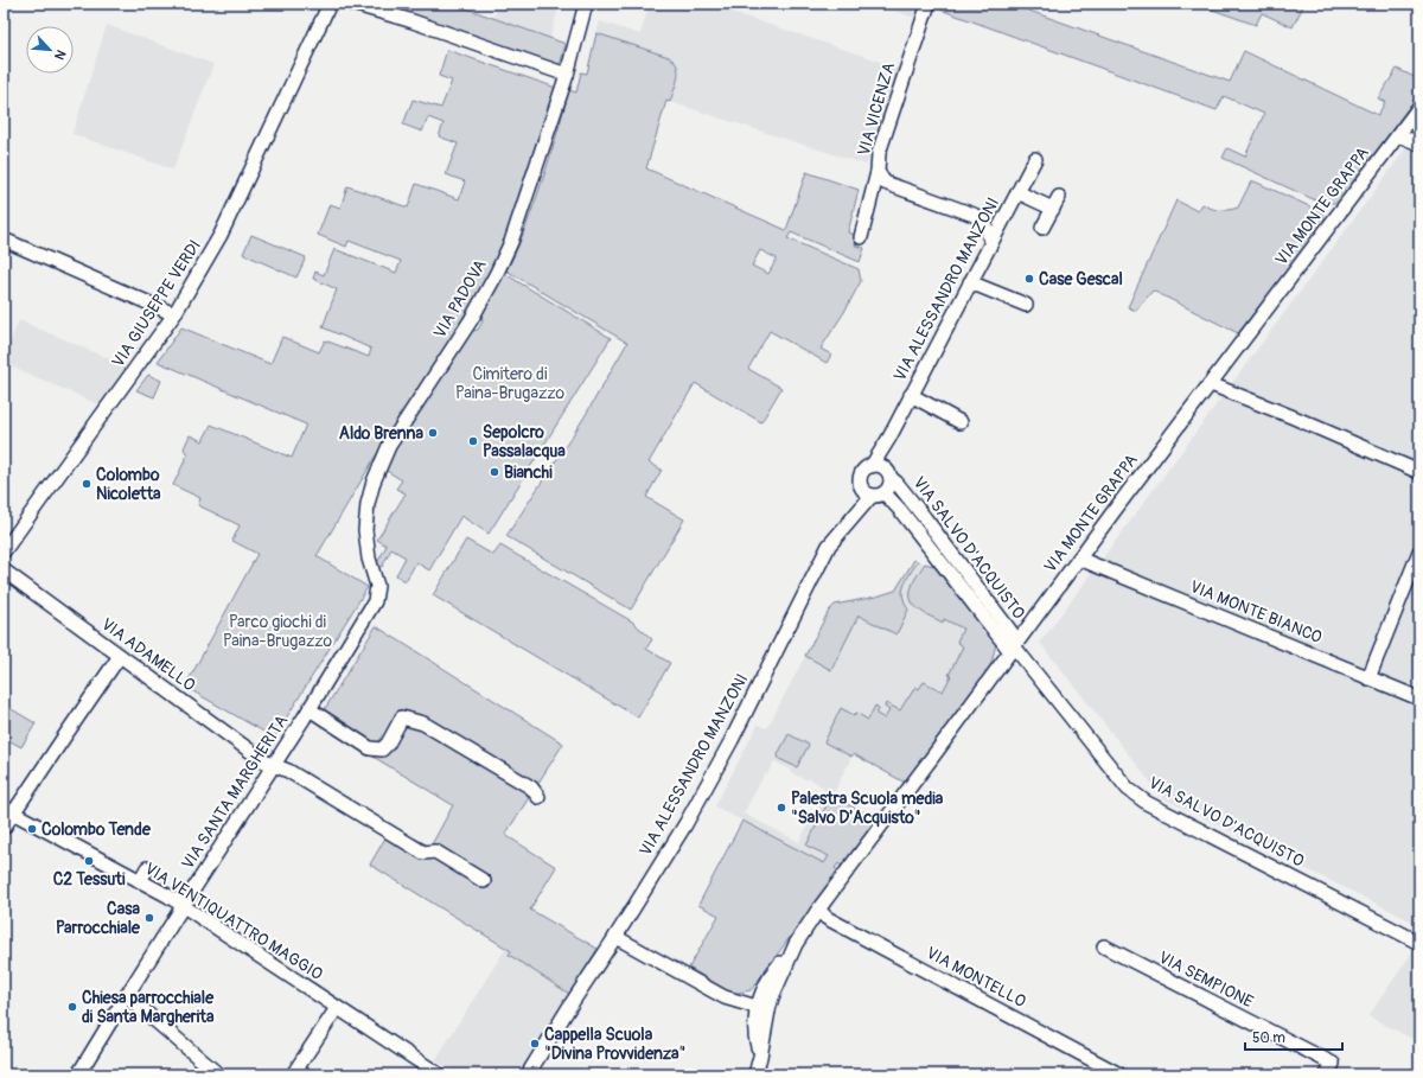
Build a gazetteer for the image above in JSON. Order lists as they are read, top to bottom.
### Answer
{
  "streets": {
    "street": [
      "VIA VICENZA",
      "VIA MONTE GRAPPA",
      "VIA ALESSANDRO MANZONI",
      "VIA PADOVA",
      "VIA GIUSEPPE VERDI",
      "VIA SALVO D'ACQUISTO",
      "VIA MONTE BIANCO",
      "VIA ADAMELLO",
      "VIA SANTA MARGHERITA",
      "VIA VENTIQUATTRO MAGGIO",
      "VIA MONTELLO",
      "VIA SEMPIONE"
    ]
  },
  "crossings": [
    ["VIA VICENZA", "VIA ALESSANDRO MANZONI"],
    ["VIA MONTE GRAPPA", "VIA SALVO D'ACQUISTO"],
    ["VIA MONTE GRAPPA", "VIA MONTE BIANCO"],
    ["VIA MONTE GRAPPA", "VIA MONTELLO"],
    ["VIA ALESSANDRO MANZONI", "VIA SALVO D'ACQUISTO"],
    ["VIA PADOVA", "VIA SANTA MARGHERITA"],
    ["VIA ADAMELLO", "VIA SANTA MARGHERITA"],
    ["VIA SANTA MARGHERITA", "VIA VENTIQUATTRO MAGGIO"]
  ],
  "parks": ["Cimitero di Paina-Brugazzo", "Parco giochi di Paina-Brugazzo"],
  "places": [
    "Case Gescal",
    "Aldo Brenna",
    "Sepolcro Passalacqua",
    "Bianchi",
    "Colombo Nicoletta",
    "Palestra Scuola media \"Salvo D'Acquisto\"",
    "Colombo Tende",
    "C2 Tessuti",
    "Casa Parrocchiale",
    "Chiesa parrocchiale di Santa Margherita",
    "Cappella Scuola \"Divina Provvidenza\""
  ],
  "scale_bar": "50 m",
  "north": "bottom right"
}
